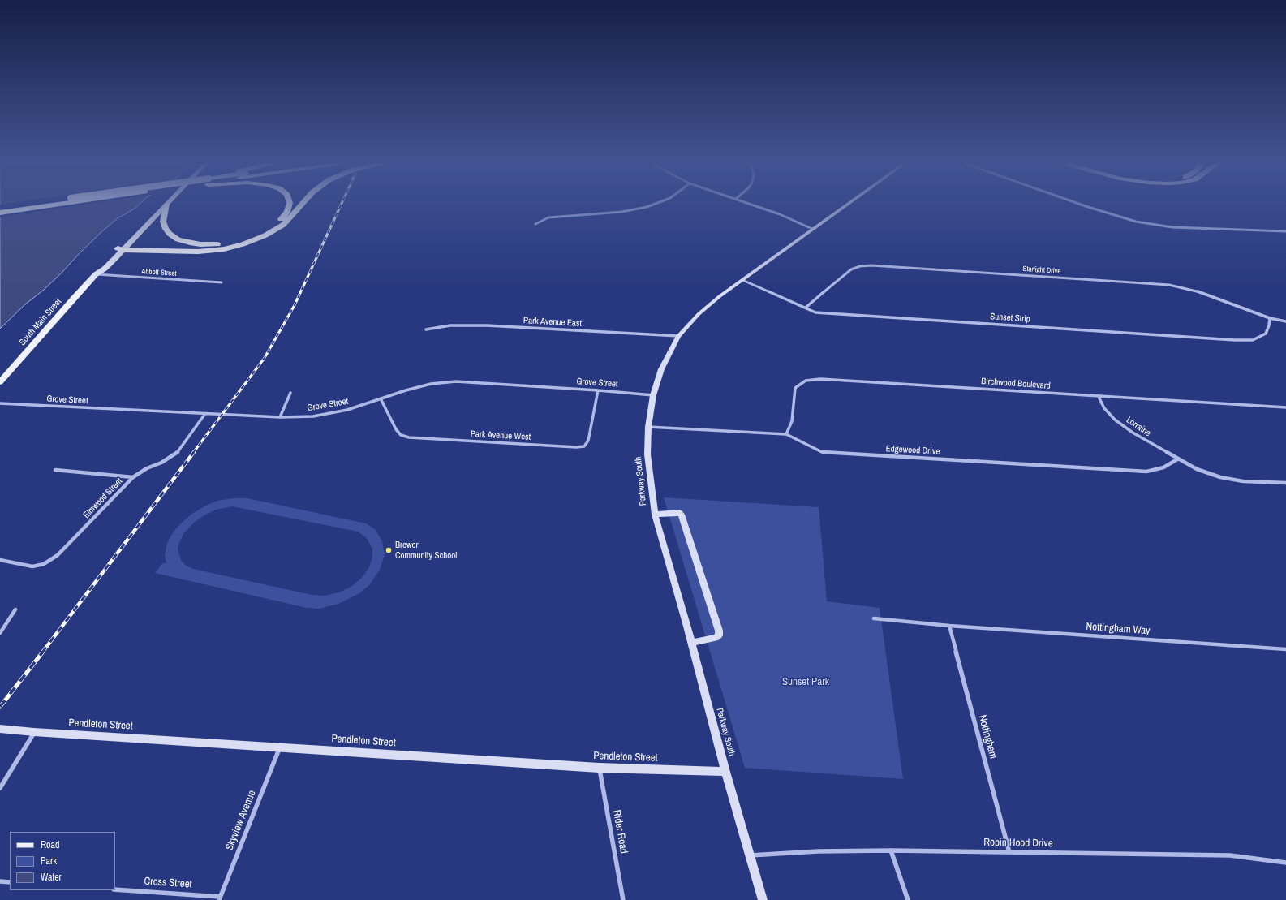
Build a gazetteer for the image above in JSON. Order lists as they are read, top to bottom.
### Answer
{
  "streets": {
    "main road": ["South Main Street", "Parkway South", "Pendleton Street"],
    "street": [
      "Starlight Drive",
      "Abbott Street",
      "Sunset Strip",
      "Park Avenue East",
      "Grove Street",
      "Birchwood Boulevard",
      "Lorraine",
      "Park Avenue West",
      "Edgewood Drive",
      "Elmwood Street",
      "Nottingham Way",
      "Nottingham",
      "Skyview Avenue",
      "Rider Road",
      "Robin Hood Drive",
      "Cross Street"
    ]
  },
  "crossings": [
    ["Starlight Drive", "Sunset Strip"],
    ["Abbott Street", "South Main Street"],
    ["Sunset Strip", "Parkway South"],
    ["Park Avenue East", "Parkway South"],
    ["Grove Street", "Park Avenue West"],
    ["Grove Street", "Parkway South"],
    ["Grove Street", "Elmwood Street"],
    ["Birchwood Boulevard", "Lorraine"],
    ["Birchwood Boulevard", "Edgewood Drive"],
    ["Lorraine", "Edgewood Drive"],
    ["Edgewood Drive", "Parkway South"],
    ["Parkway South", "Pendleton Street"],
    ["Parkway South", "Robin Hood Drive"],
    ["Nottingham Way", "Nottingham"],
    ["Pendleton Street", "Skyview Avenue"],
    ["Pendleton Street", "Rider Road"],
    ["Nottingham", "Robin Hood Drive"],
    ["Skyview Avenue", "Cross Street"]
  ],
  "parks": ["Sunset Park"],
  "places": ["Brewer Community School"],
  "legend": ["Road", "Park", "Water"]
}
